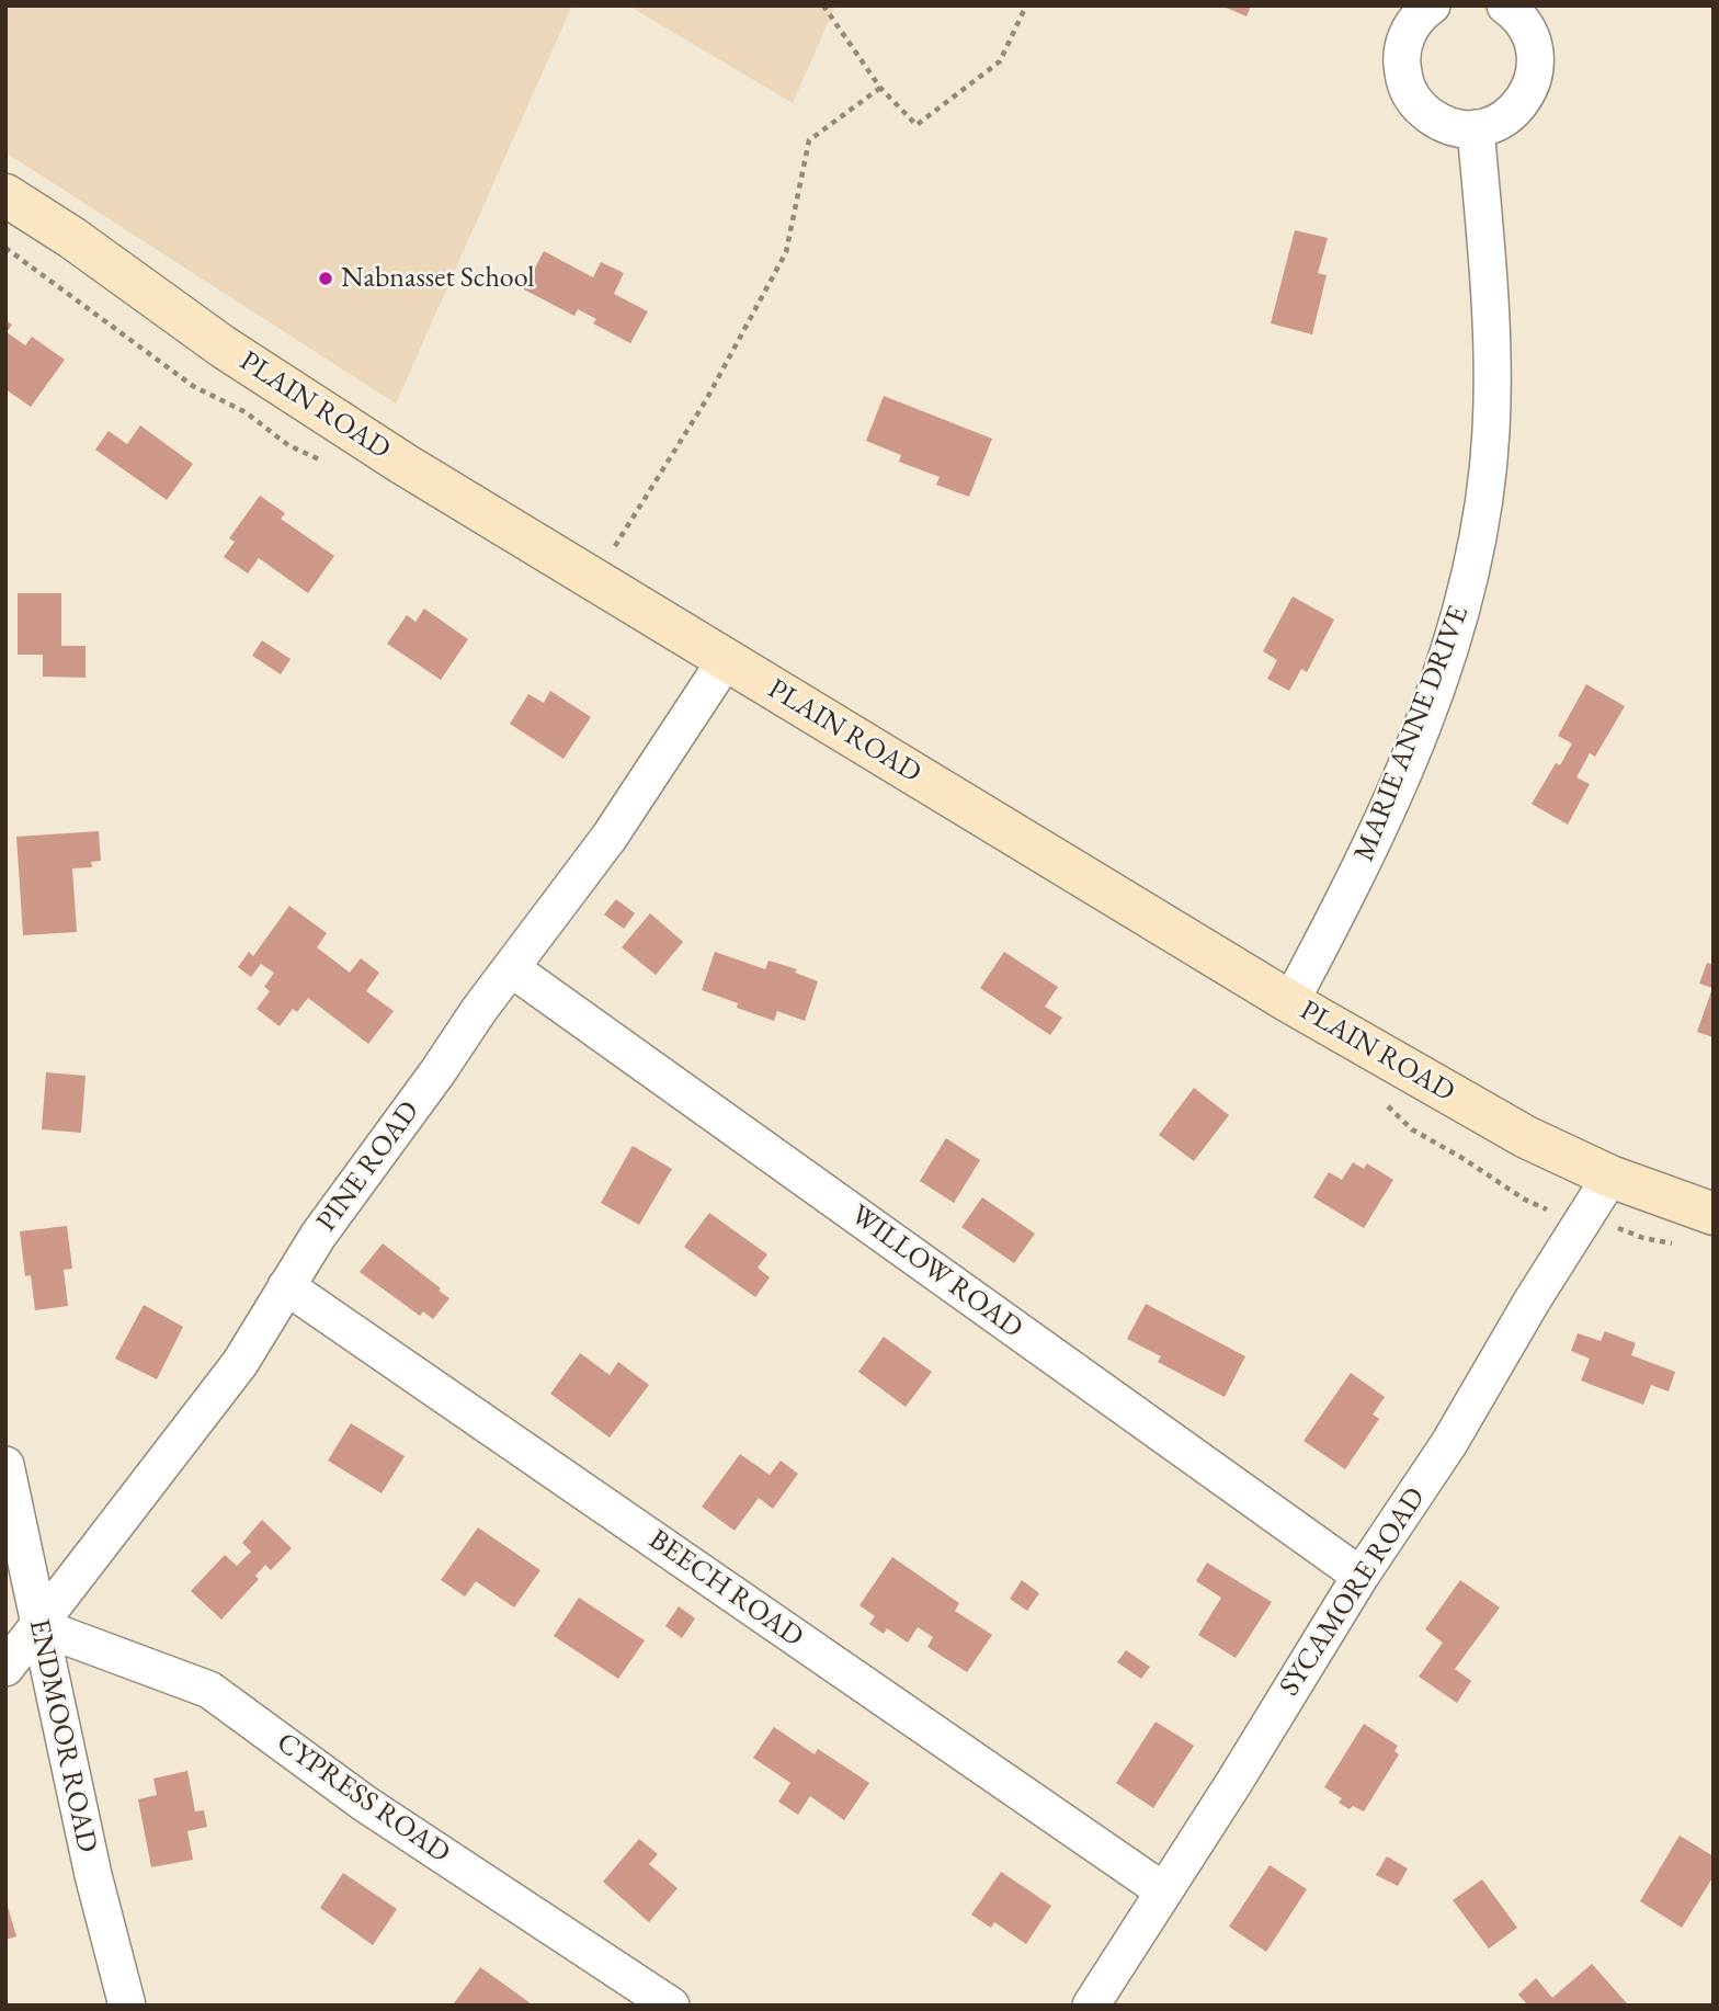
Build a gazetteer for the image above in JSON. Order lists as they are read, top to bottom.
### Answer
{
  "streets": {
    "main road": ["PLAIN ROAD"],
    "street": [
      "MARIE ANNE DRIVE",
      "PINE ROAD",
      "WILLOW ROAD",
      "BEECH ROAD",
      "SYCAMORE ROAD",
      "ENDMOOR ROAD",
      "CYPRESS ROAD"
    ]
  },
  "crossings": [
    ["PLAIN ROAD", "MARIE ANNE DRIVE"],
    ["PLAIN ROAD", "PINE ROAD"],
    ["PLAIN ROAD", "SYCAMORE ROAD"],
    ["PINE ROAD", "WILLOW ROAD"],
    ["PINE ROAD", "BEECH ROAD"],
    ["PINE ROAD", "ENDMOOR ROAD"],
    ["PINE ROAD", "CYPRESS ROAD"],
    ["WILLOW ROAD", "SYCAMORE ROAD"],
    ["BEECH ROAD", "SYCAMORE ROAD"],
    ["ENDMOOR ROAD", "CYPRESS ROAD"]
  ],
  "places": ["Nabnasset School"]
}
